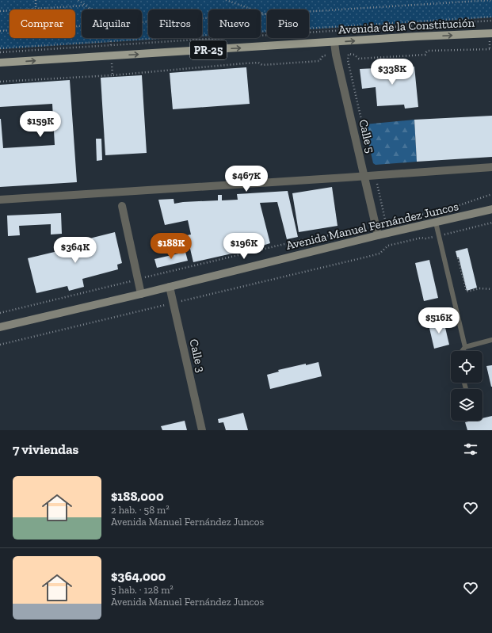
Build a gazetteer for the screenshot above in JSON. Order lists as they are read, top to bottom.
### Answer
{
  "streets": {
    "main road": ["Avenida de la Constitución", "PR-25", "Avenida Manuel Fernández Juncos"],
    "street": ["Calle 5", "Calle 3"]
  },
  "crossings": [
    ["Avenida de la Constitución", "Calle 5"],
    ["Calle 5", "Avenida Manuel Fernández Juncos"],
    ["Avenida Manuel Fernández Juncos", "Calle 3"]
  ],
  "one_way": ["Avenida de la Constitución"],
  "page": {
    "chip": [
      "Comprar",
      "Alquilar",
      "Filtros",
      "Nuevo",
      "Piso"
    ],
    "price": [
      "$338K",
      "$159K",
      "$467K",
      "$188K",
      "$196K",
      "$364K",
      "$516K"
    ],
    "heading": "7 viviendas",
    "list": [
      {
        "name": "$188,000",
        "note": "2 hab. · 58 m² · Avenida Manuel Fernández Juncos"
      },
      {
        "name": "$364,000",
        "note": "5 hab. · 128 m² · Avenida Manuel Fernández Juncos"
      }
    ]
  }
}
